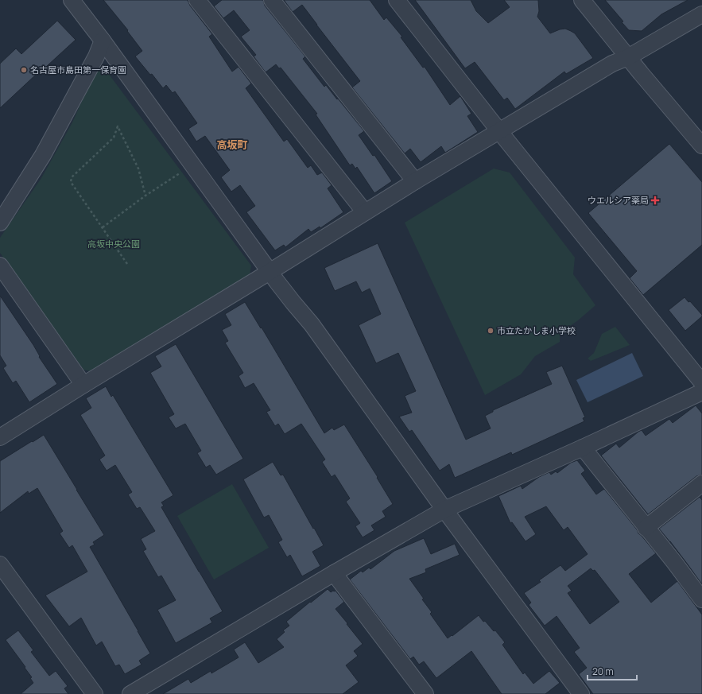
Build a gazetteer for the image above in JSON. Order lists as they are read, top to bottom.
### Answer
{
  "districts": ["高坂町"],
  "parks": ["高坂中央公園"],
  "places": {
    "other": ["名古屋市島田第一保育園", "市立たかしま小学校"],
    "health": ["ウエルシア薬局"]
  },
  "scale_bar": "20 m"
}
